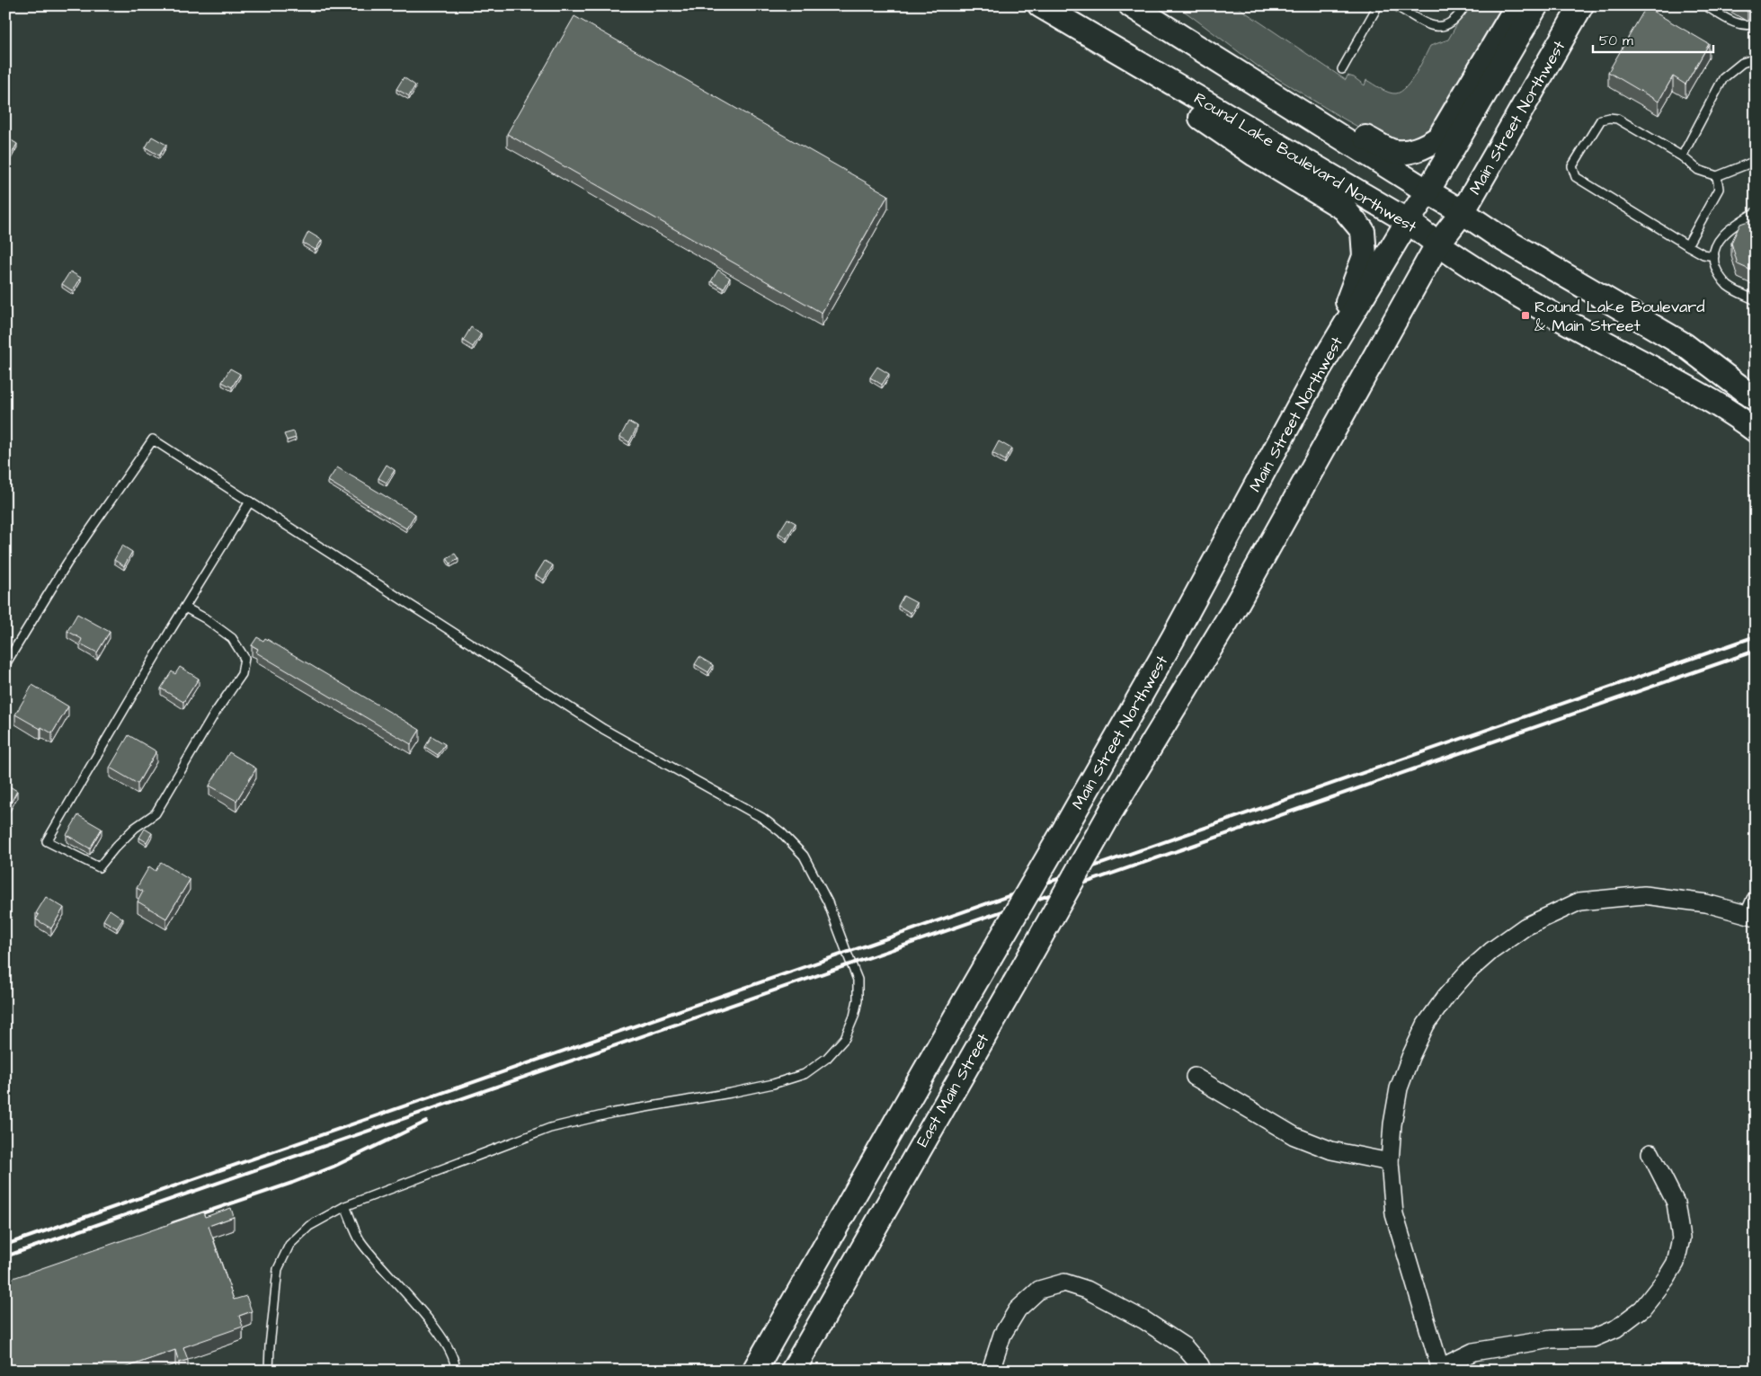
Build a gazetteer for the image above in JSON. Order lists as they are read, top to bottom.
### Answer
{
  "streets": {
    "main road": ["Main Street Northwest", "Round Lake Boulevard Northwest", "East Main Street"]
  },
  "crossings": [
    ["Main Street Northwest", "Round Lake Boulevard Northwest"],
    ["Main Street Northwest", "East Main Street"]
  ],
  "places": {
    "transit": ["Round Lake Boulevard & Main Street"]
  },
  "scale_bar": "50 m"
}
